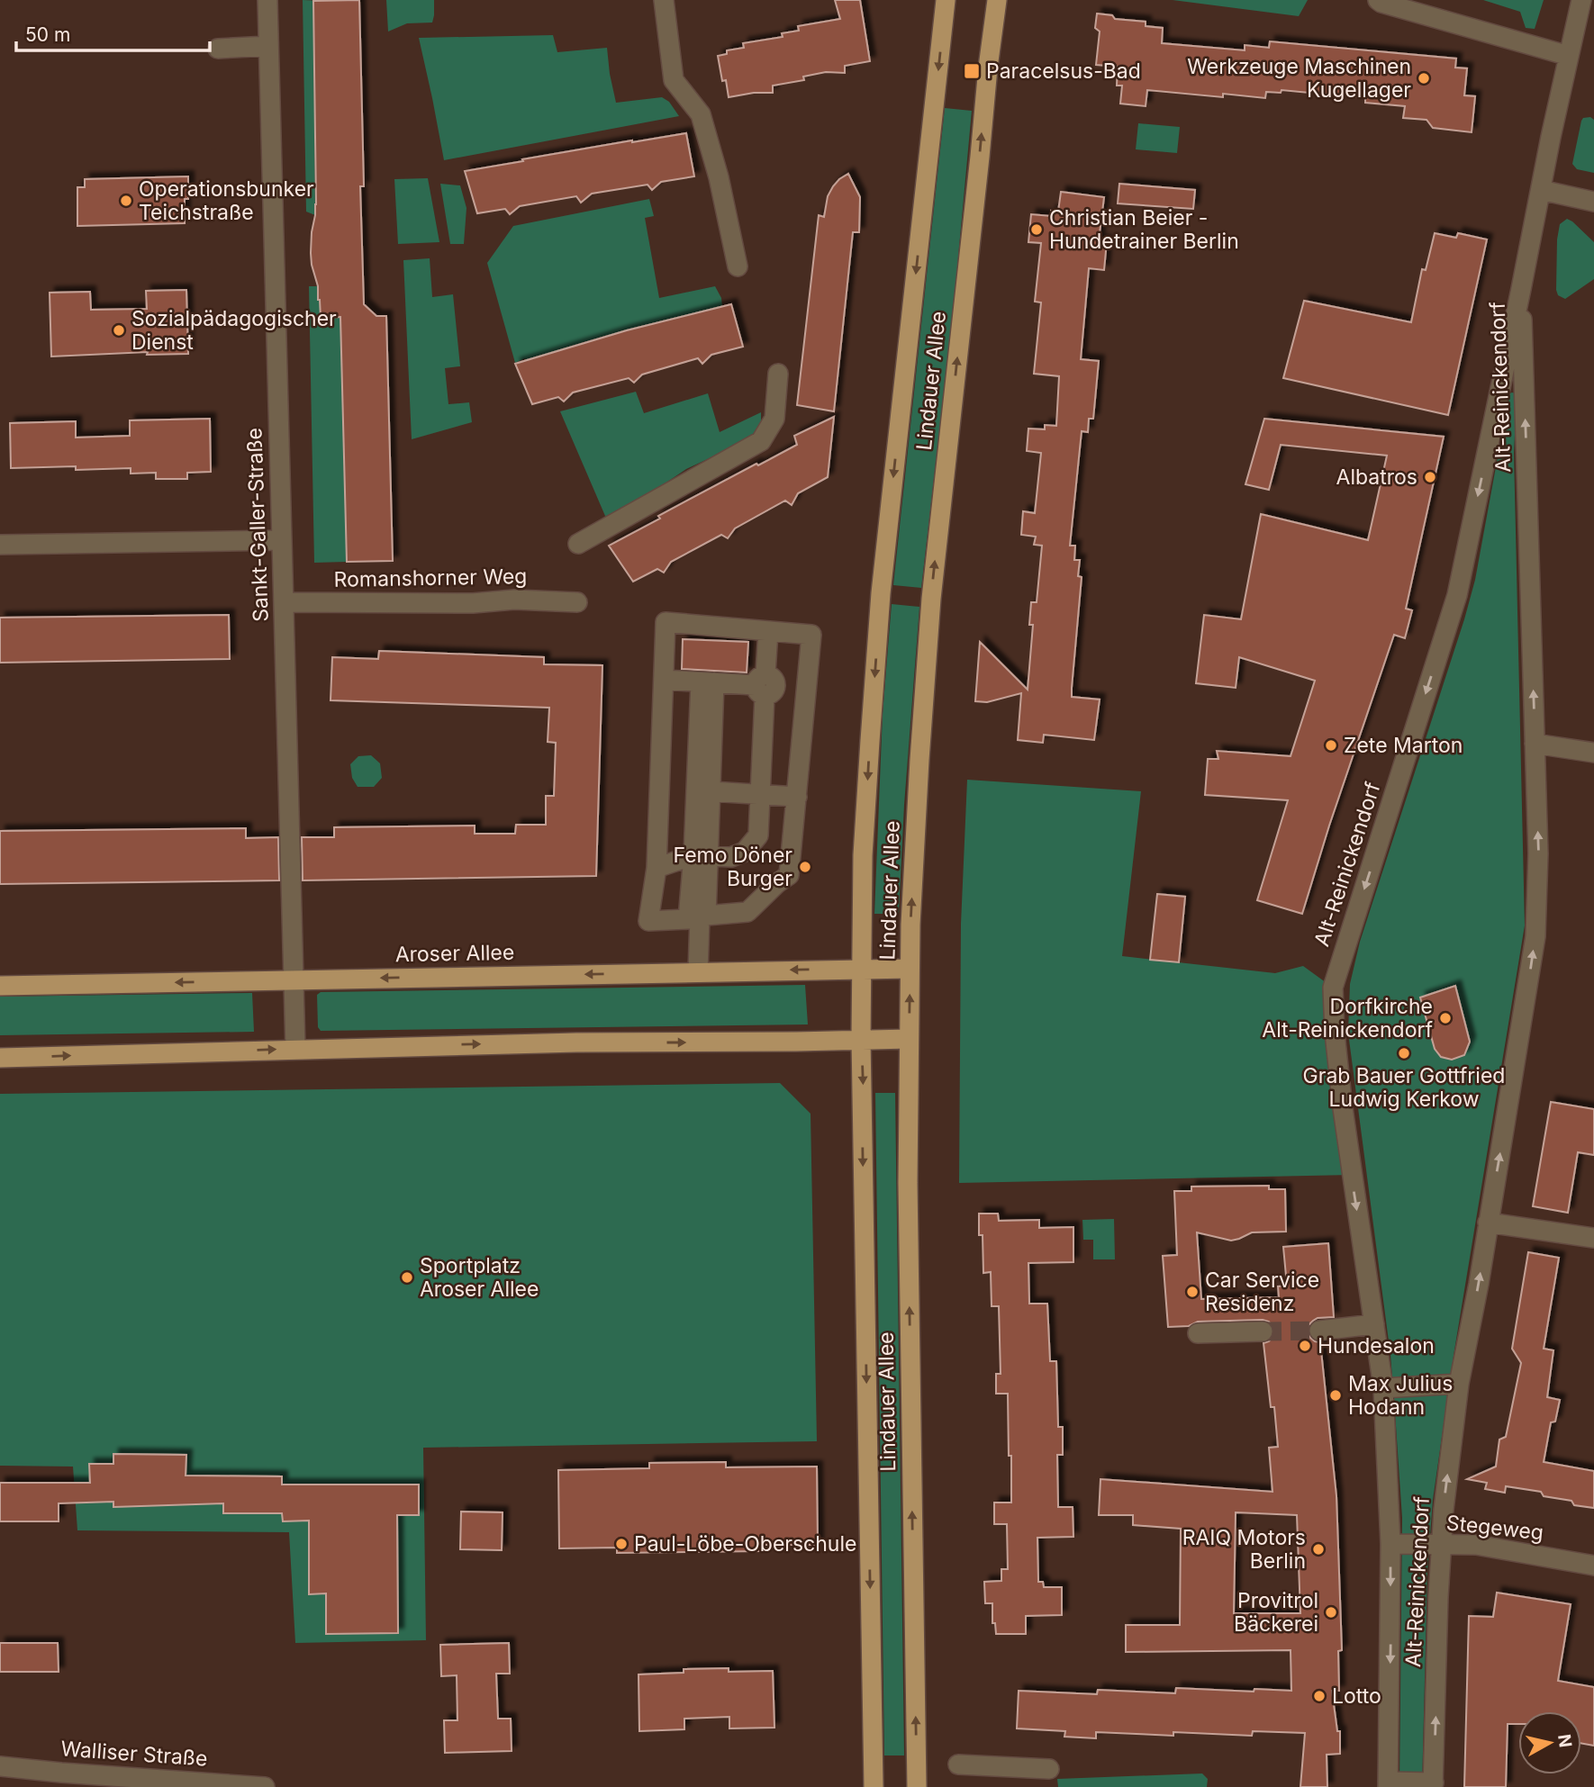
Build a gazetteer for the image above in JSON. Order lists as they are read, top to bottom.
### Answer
{
  "streets": {
    "main road": ["Lindauer Allee", "Aroser Allee"],
    "street": [
      "Alt-Reinickendorf",
      "Sankt-Galler-Straße",
      "Romanshorner Weg",
      "Stegeweg",
      "Walliser Straße"
    ]
  },
  "crossings": [
    ["Lindauer Allee", "Aroser Allee"],
    ["Alt-Reinickendorf", "Stegeweg"],
    ["Sankt-Galler-Straße", "Romanshorner Weg"],
    ["Sankt-Galler-Straße", "Aroser Allee"]
  ],
  "places": {
    "transit": ["Paracelsus-Bad"],
    "other": [
      "Werkzeuge Maschinen Kugellager",
      "Operationsbunker Teichstraße",
      "Christian Beier - Hundetrainer Berlin",
      "Sozialpädagogischer Dienst",
      "Albatros",
      "Zete Marton",
      "Femo Döner Burger",
      "Dorfkirche Alt-Reinickendorf",
      "Grab Bauer Gottfried Ludwig Kerkow",
      "Sportplatz Aroser Allee",
      "Car Service Residenz",
      "Hundesalon",
      "Max Julius Hodann",
      "Paul-Löbe-Oberschule",
      "RAIQ Motors Berlin",
      "Provitrol Bäckerei",
      "Lotto"
    ]
  },
  "scale_bar": "50 m",
  "north": "right"
}
